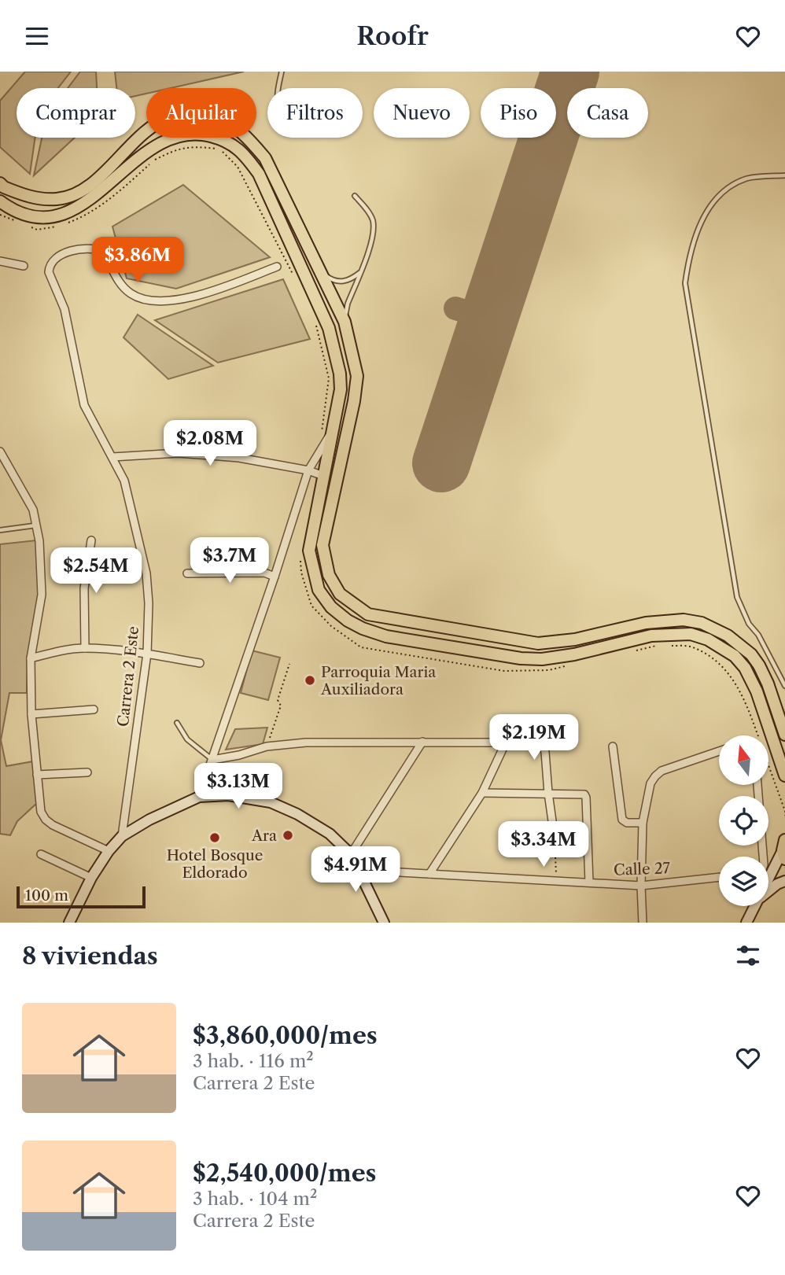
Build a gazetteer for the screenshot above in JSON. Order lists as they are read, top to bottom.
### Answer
{
  "streets": {
    "street": ["Carrera 2 Este", "Calle 27"]
  },
  "places": ["Parroquia Maria Auxiliadora", "Ara", "Hotel Bosque Eldorado"],
  "scale_bar": "100 m",
  "north": "top",
  "page": {
    "header": "Roofr",
    "chip": [
      "Comprar",
      "Alquilar",
      "Filtros",
      "Nuevo",
      "Piso",
      "Casa"
    ],
    "price": [
      "$3.86M",
      "$2.08M",
      "$3.7M",
      "$2.54M",
      "$2.19M",
      "$3.13M",
      "$3.34M",
      "$4.91M"
    ],
    "scale": "100 m",
    "heading": "8 viviendas",
    "list": [
      {
        "name": "$3,860,000/mes",
        "note": "3 hab. · 116 m² · Carrera 2 Este"
      },
      {
        "name": "$2,540,000/mes",
        "note": "3 hab. · 104 m² · Carrera 2 Este"
      }
    ]
  }
}
